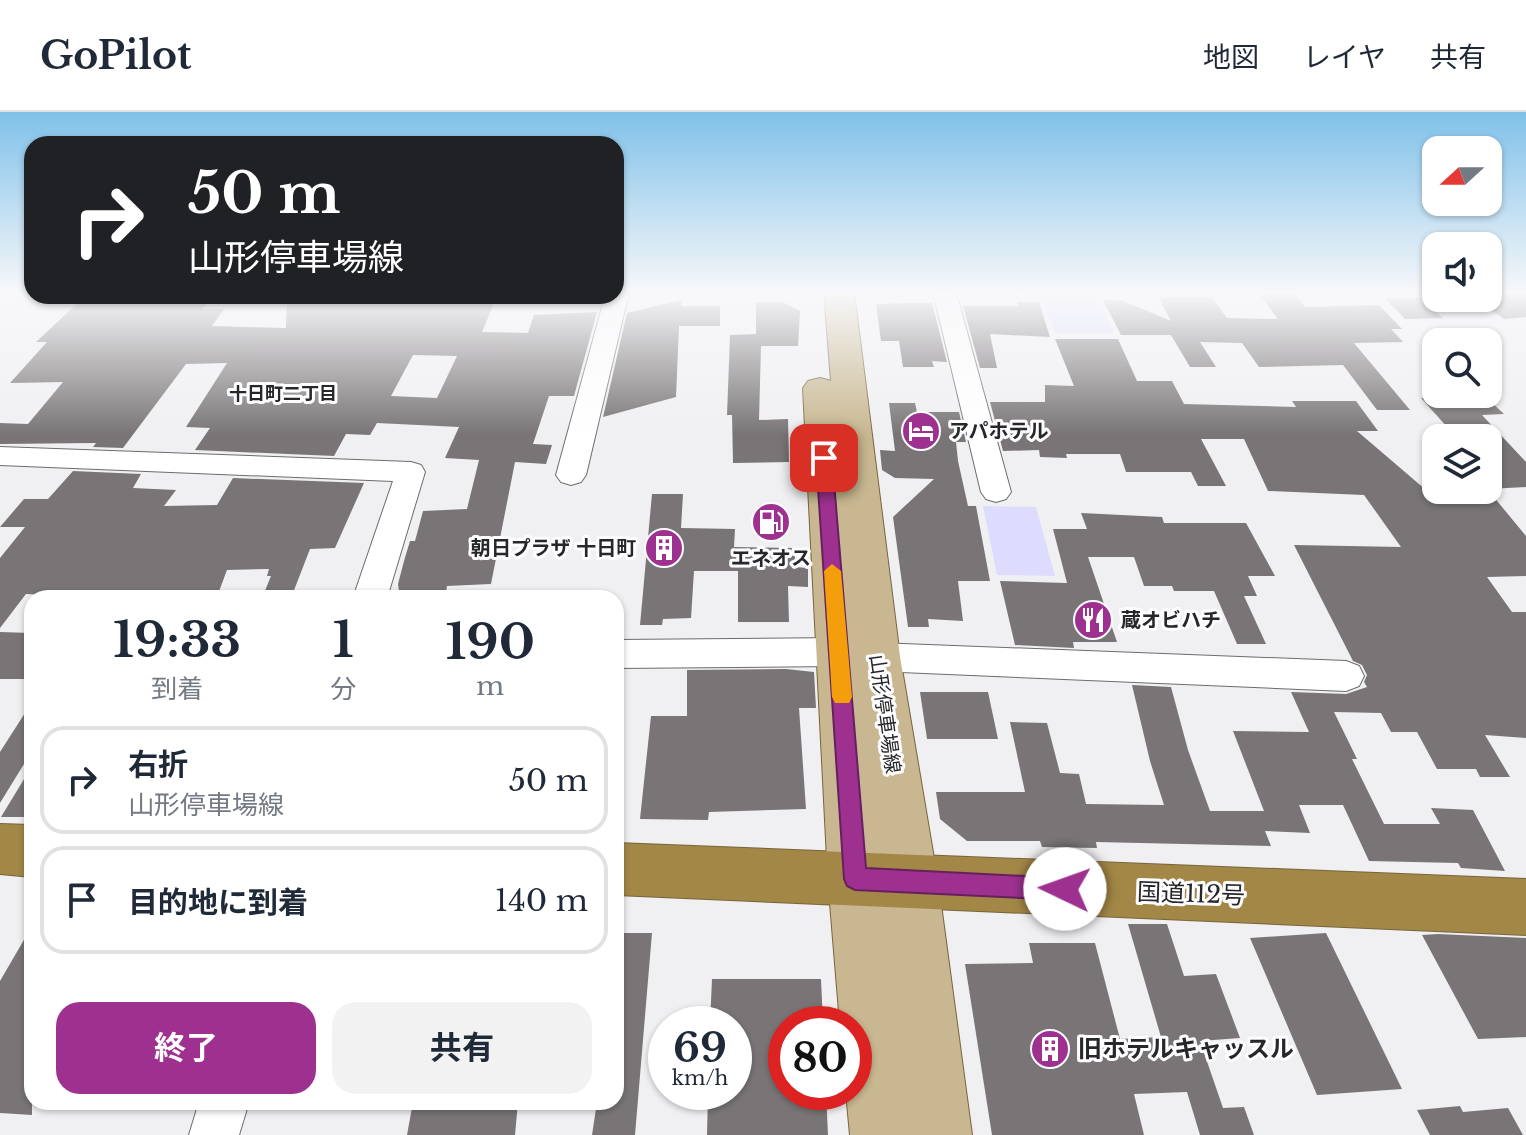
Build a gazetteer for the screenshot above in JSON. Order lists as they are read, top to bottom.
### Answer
{
  "streets": {
    "highway": ["国道112号"],
    "main road": ["山形停車場線"]
  },
  "crossings": [
    ["山形停車場線", "国道112号"]
  ],
  "districts": ["十日町二丁目"],
  "places": {
    "hotel": ["アパホテル"],
    "fuel station": ["エネオス"],
    "building": ["朝日プラザ 十日町", "旧ホテルキャッスル"],
    "restaurant": ["蔵オビハチ"]
  },
  "north": "left",
  "page": {
    "header": "GoPilot",
    "nav": ["地図", "レイヤ", "共有"],
    "turn": ["50 m", "山形停車場線"],
    "eta": [
      "19:33",
      "到着",
      "1",
      "分",
      "190",
      "m"
    ],
    "list": [
      {
        "name": "右折",
        "note": "山形停車場線",
        "value": "50 m"
      },
      {
        "name": "目的地に到着",
        "value": "140 m"
      }
    ],
    "buttons": ["終了", "共有"],
    "speed": "69 km/h",
    "limit": "80"
  }
}
